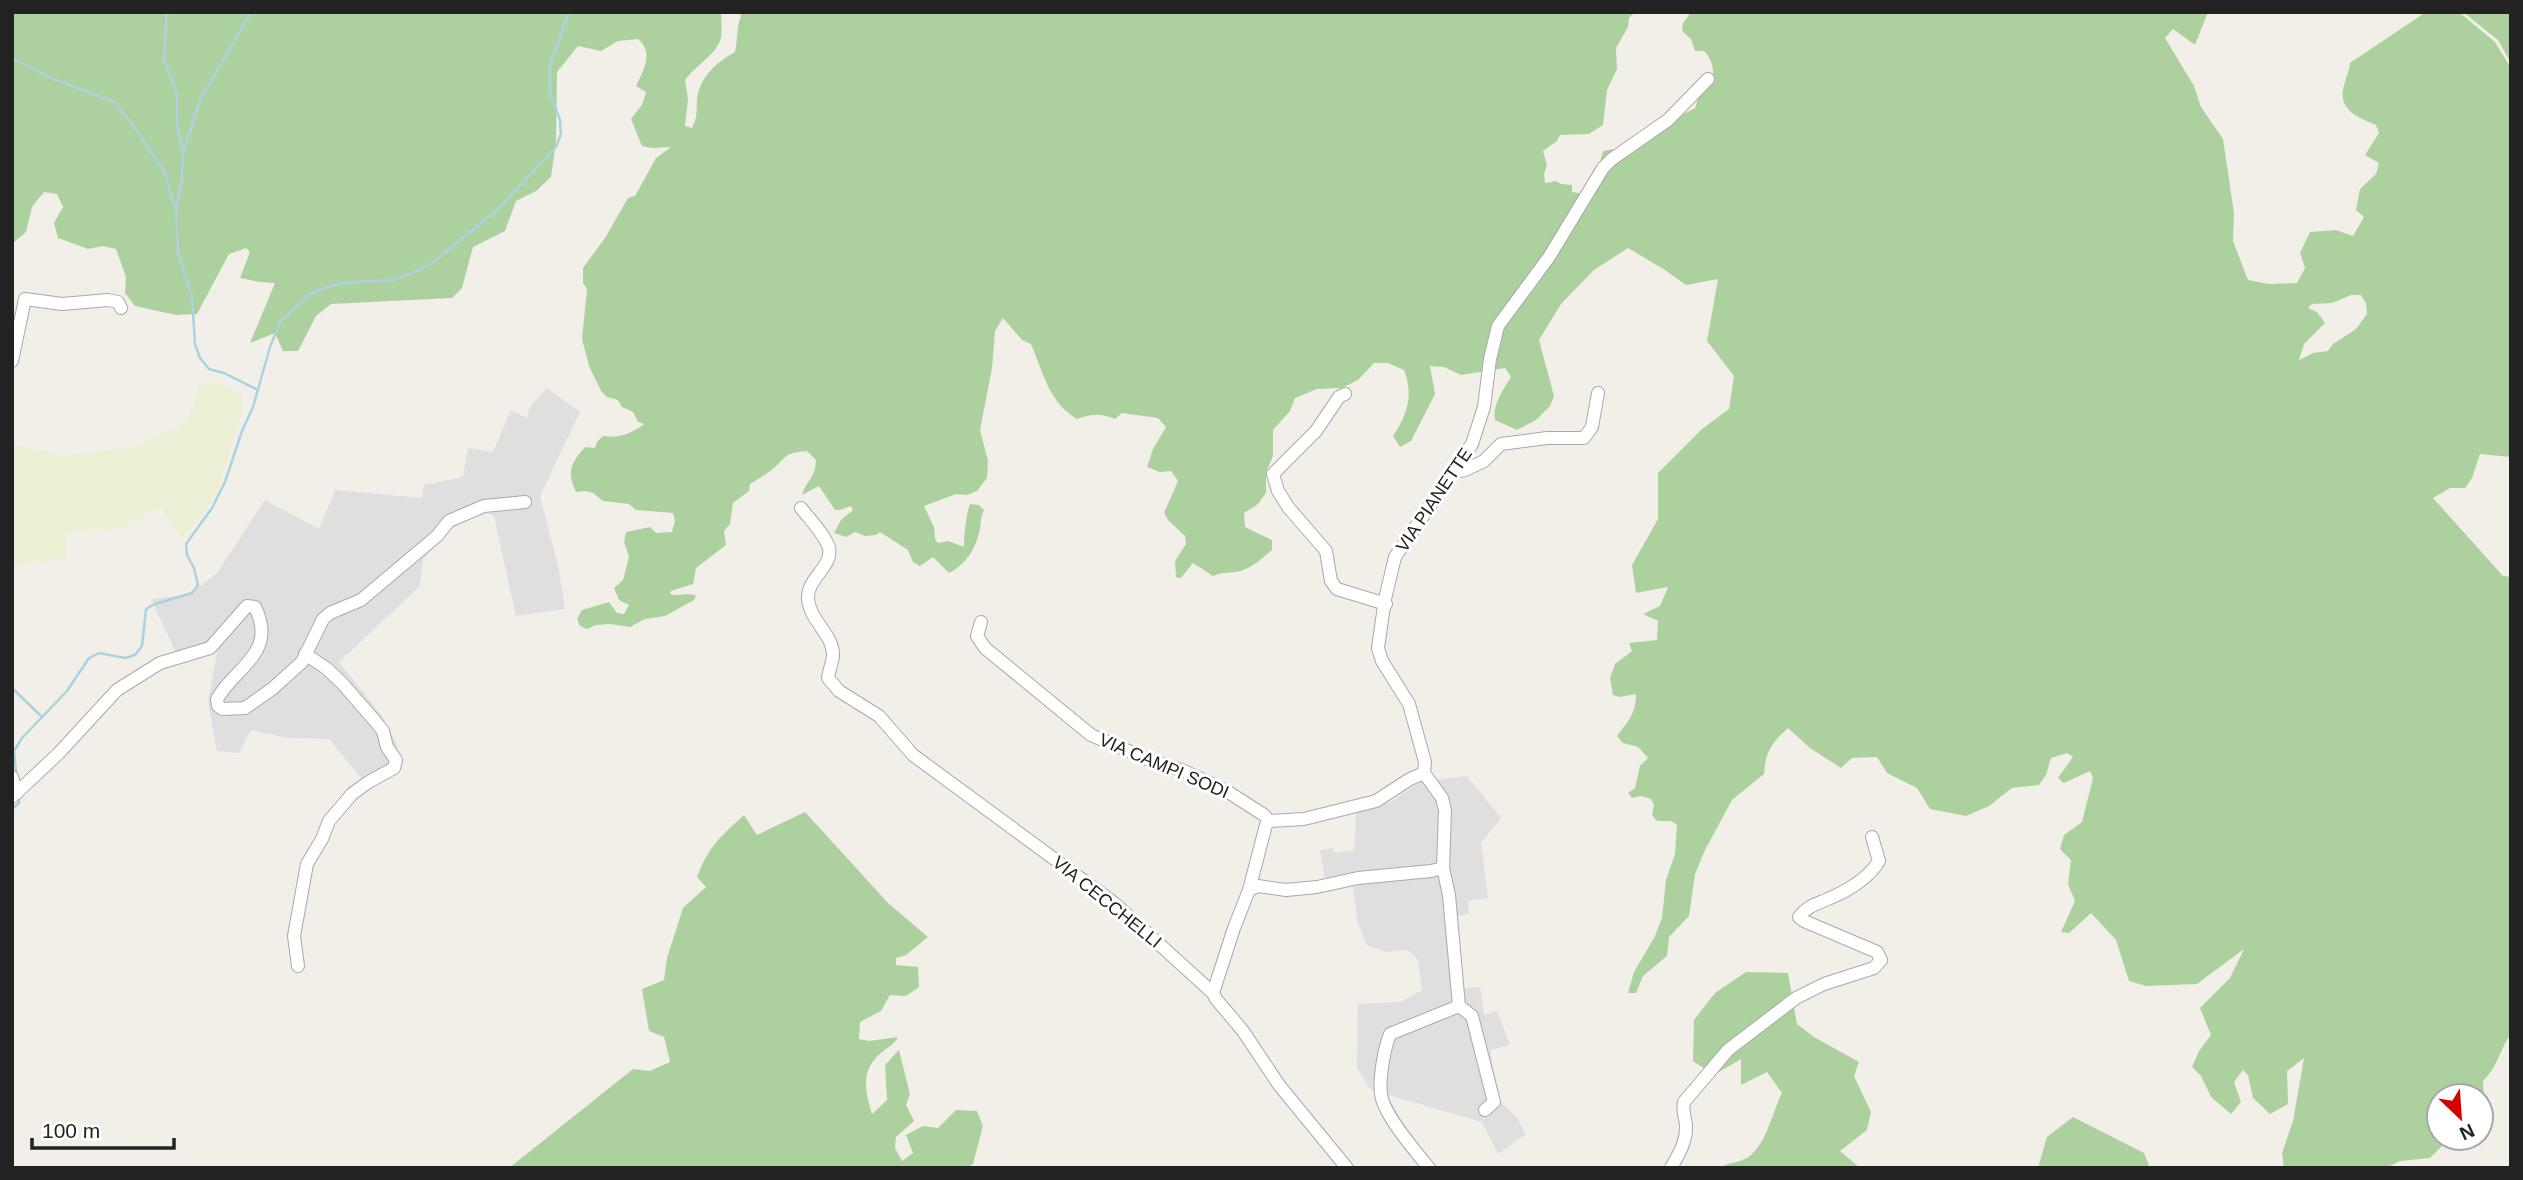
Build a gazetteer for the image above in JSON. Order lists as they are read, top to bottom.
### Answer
{
  "streets": {
    "street": ["VIA PIANETTE", "VIA CAMPI SODI", "VIA CECCHELLI"]
  },
  "scale_bar": "100 m",
  "north": "bottom right"
}
